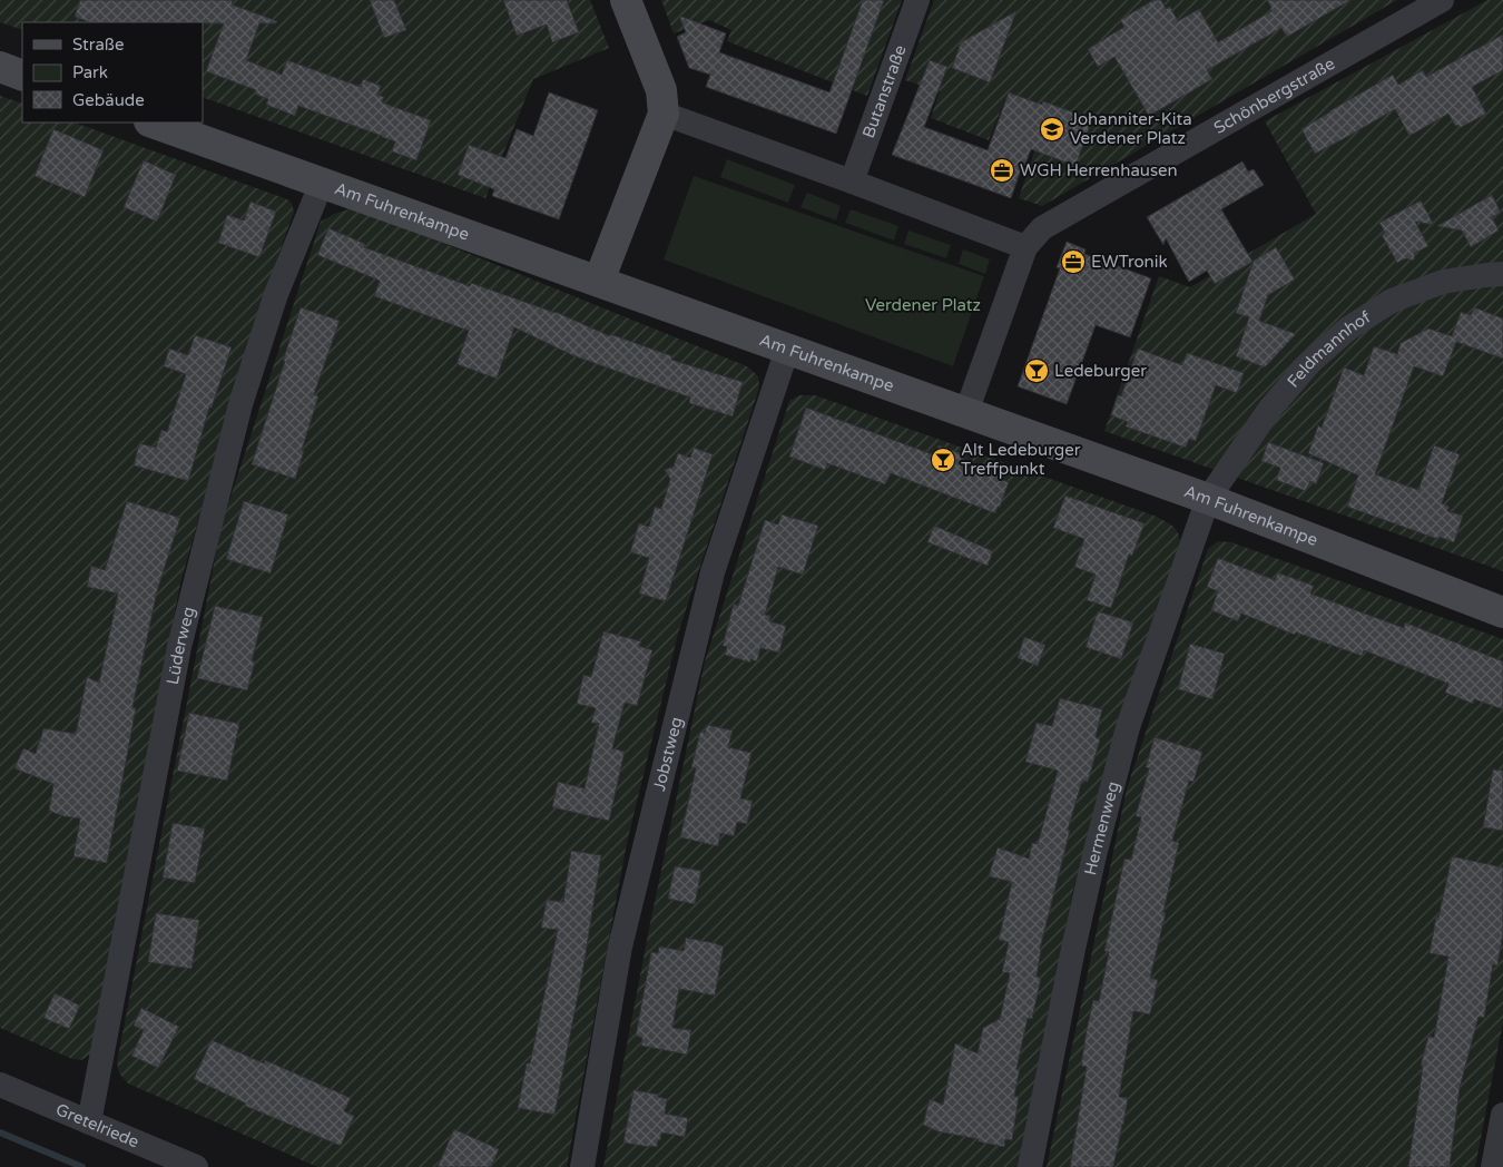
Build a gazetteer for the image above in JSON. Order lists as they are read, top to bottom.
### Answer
{
  "streets": {
    "street": [
      "Butanstraße",
      "Schönbergstraße",
      "Am Fuhrenkampe",
      "Feldmannhof",
      "Lüderweg",
      "Jobstweg",
      "Hermenweg",
      "Gretelriede"
    ]
  },
  "crossings": [
    ["Am Fuhrenkampe", "Feldmannhof"],
    ["Am Fuhrenkampe", "Lüderweg"],
    ["Am Fuhrenkampe", "Jobstweg"],
    ["Am Fuhrenkampe", "Hermenweg"],
    ["Feldmannhof", "Hermenweg"],
    ["Lüderweg", "Gretelriede"]
  ],
  "parks": ["Verdener Platz"],
  "places": {
    "school or university": ["Johanniter-Kita Verdener Platz"],
    "office": ["WGH Herrenhausen", "EWTronik"],
    "bar": ["Ledeburger", "Alt Ledeburger Treffpunkt"]
  },
  "legend": ["Straße", "Park", "Gebäude"]
}
